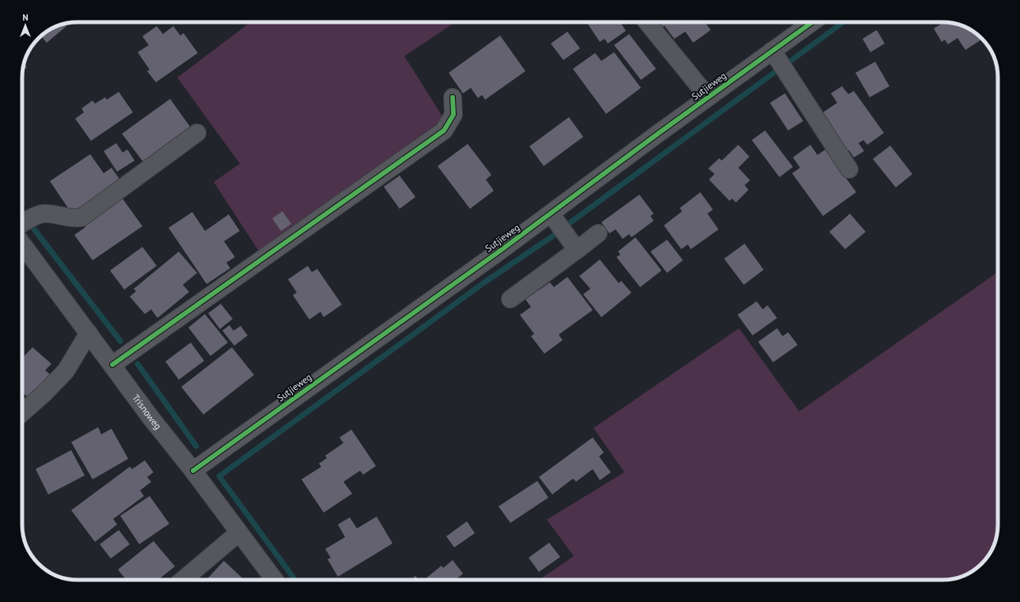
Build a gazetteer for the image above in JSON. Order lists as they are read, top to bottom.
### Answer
{
  "streets": {
    "street": ["Sutjieweg", "Trisnoweg"]
  },
  "crossings": [
    ["Sutjieweg", "Trisnoweg"]
  ],
  "north": "top"
}
